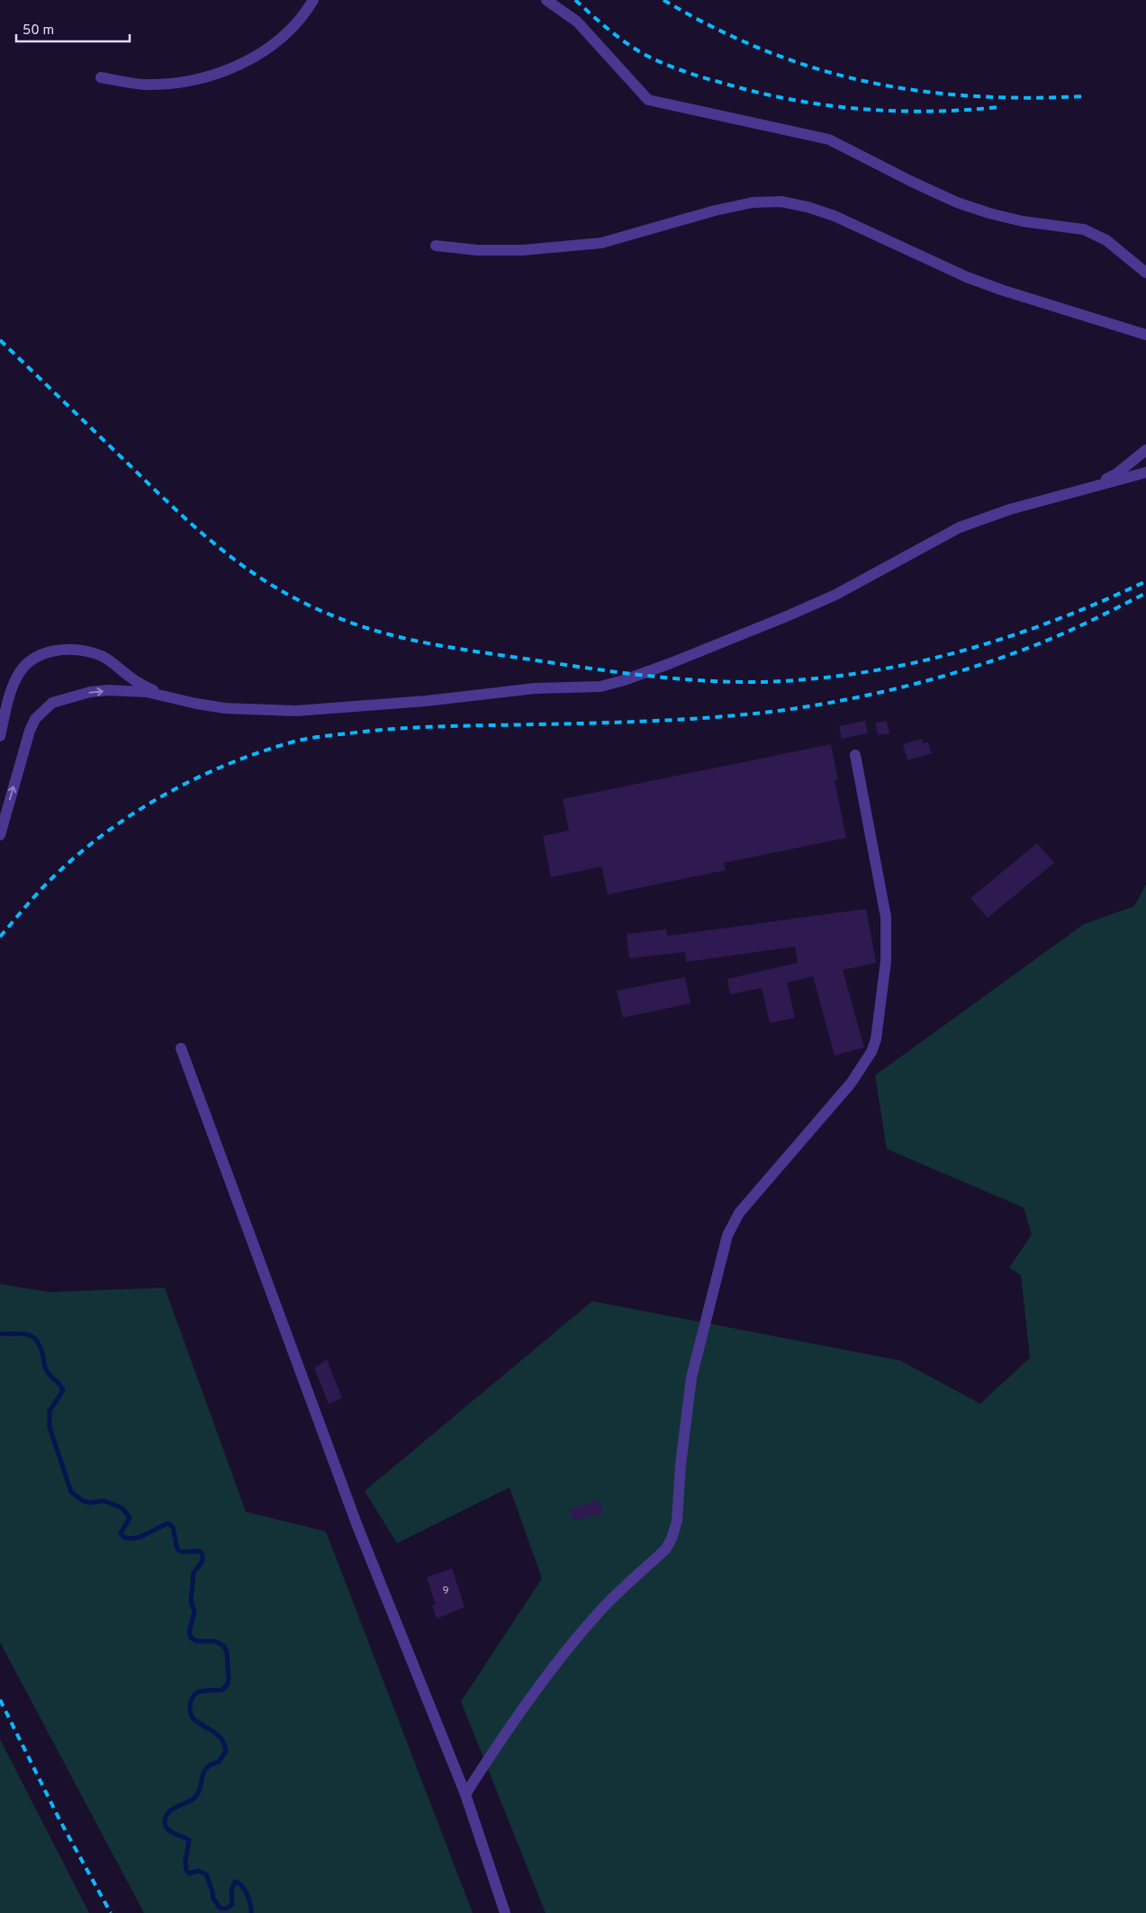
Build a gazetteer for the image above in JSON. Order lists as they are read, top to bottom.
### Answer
{
  "house_numbers": ["9"],
  "scale_bar": "50 m"
}
